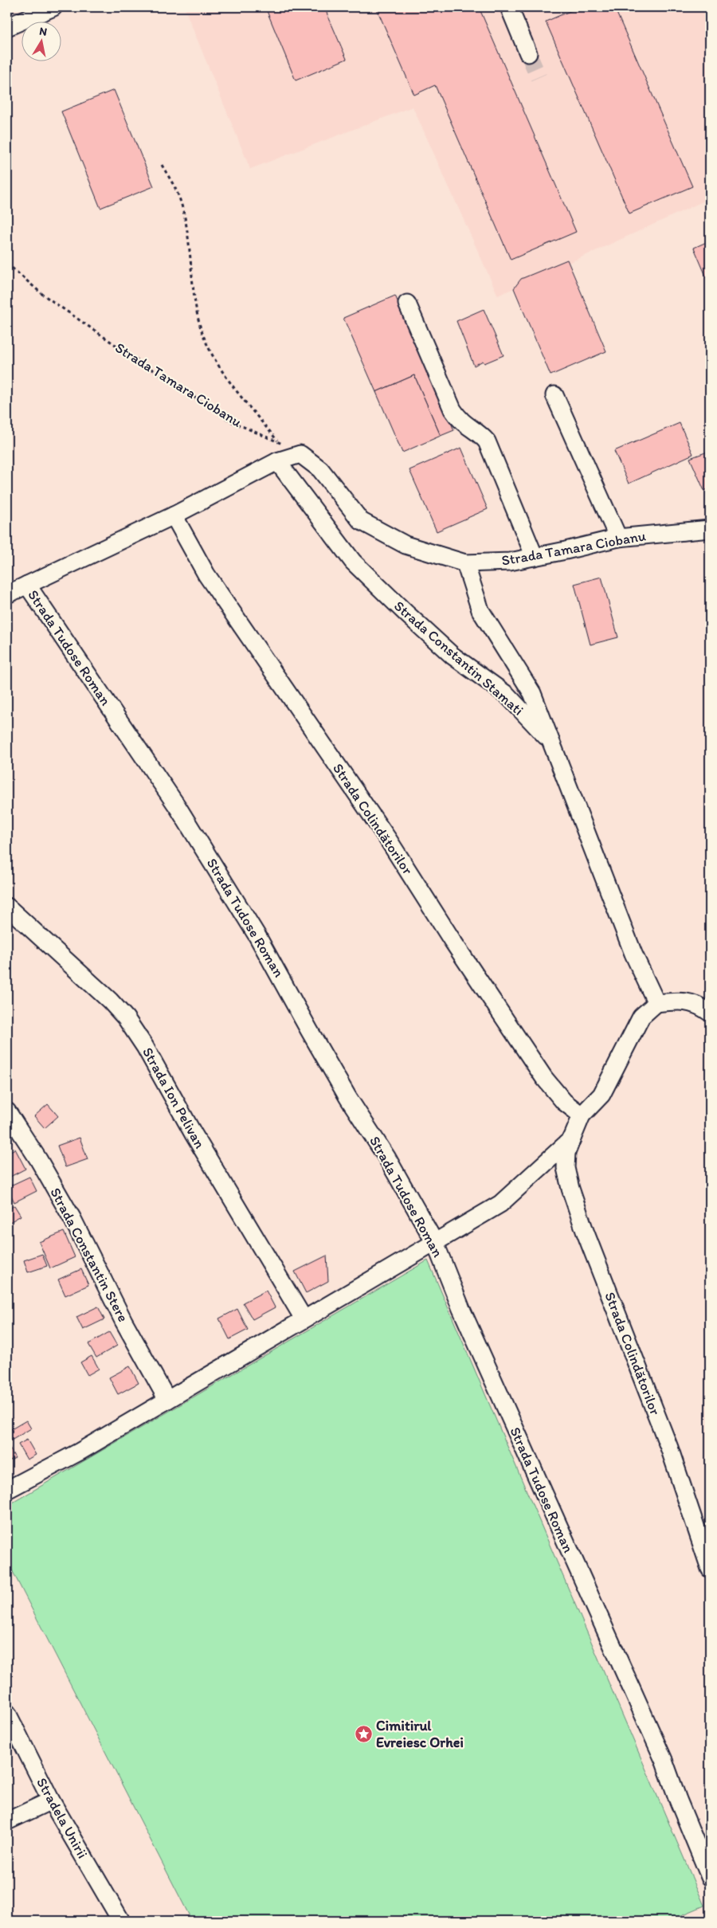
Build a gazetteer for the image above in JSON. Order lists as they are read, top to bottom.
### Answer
{
  "streets": {
    "street": [
      "Strada Tamara Ciobanu",
      "Strada Tudose Roman",
      "Strada Constantin Stamati",
      "Strada Colindătorilor",
      "Strada Ion Pelivan",
      "Strada Constantin Stere",
      "Stradela Unirii"
    ]
  },
  "crossings": [
    ["Strada Tamara Ciobanu", "Strada Constantin Stamati"]
  ],
  "places": {
    "place": ["Cimitirul Evreiesc Orhei"]
  },
  "north": "top"
}
